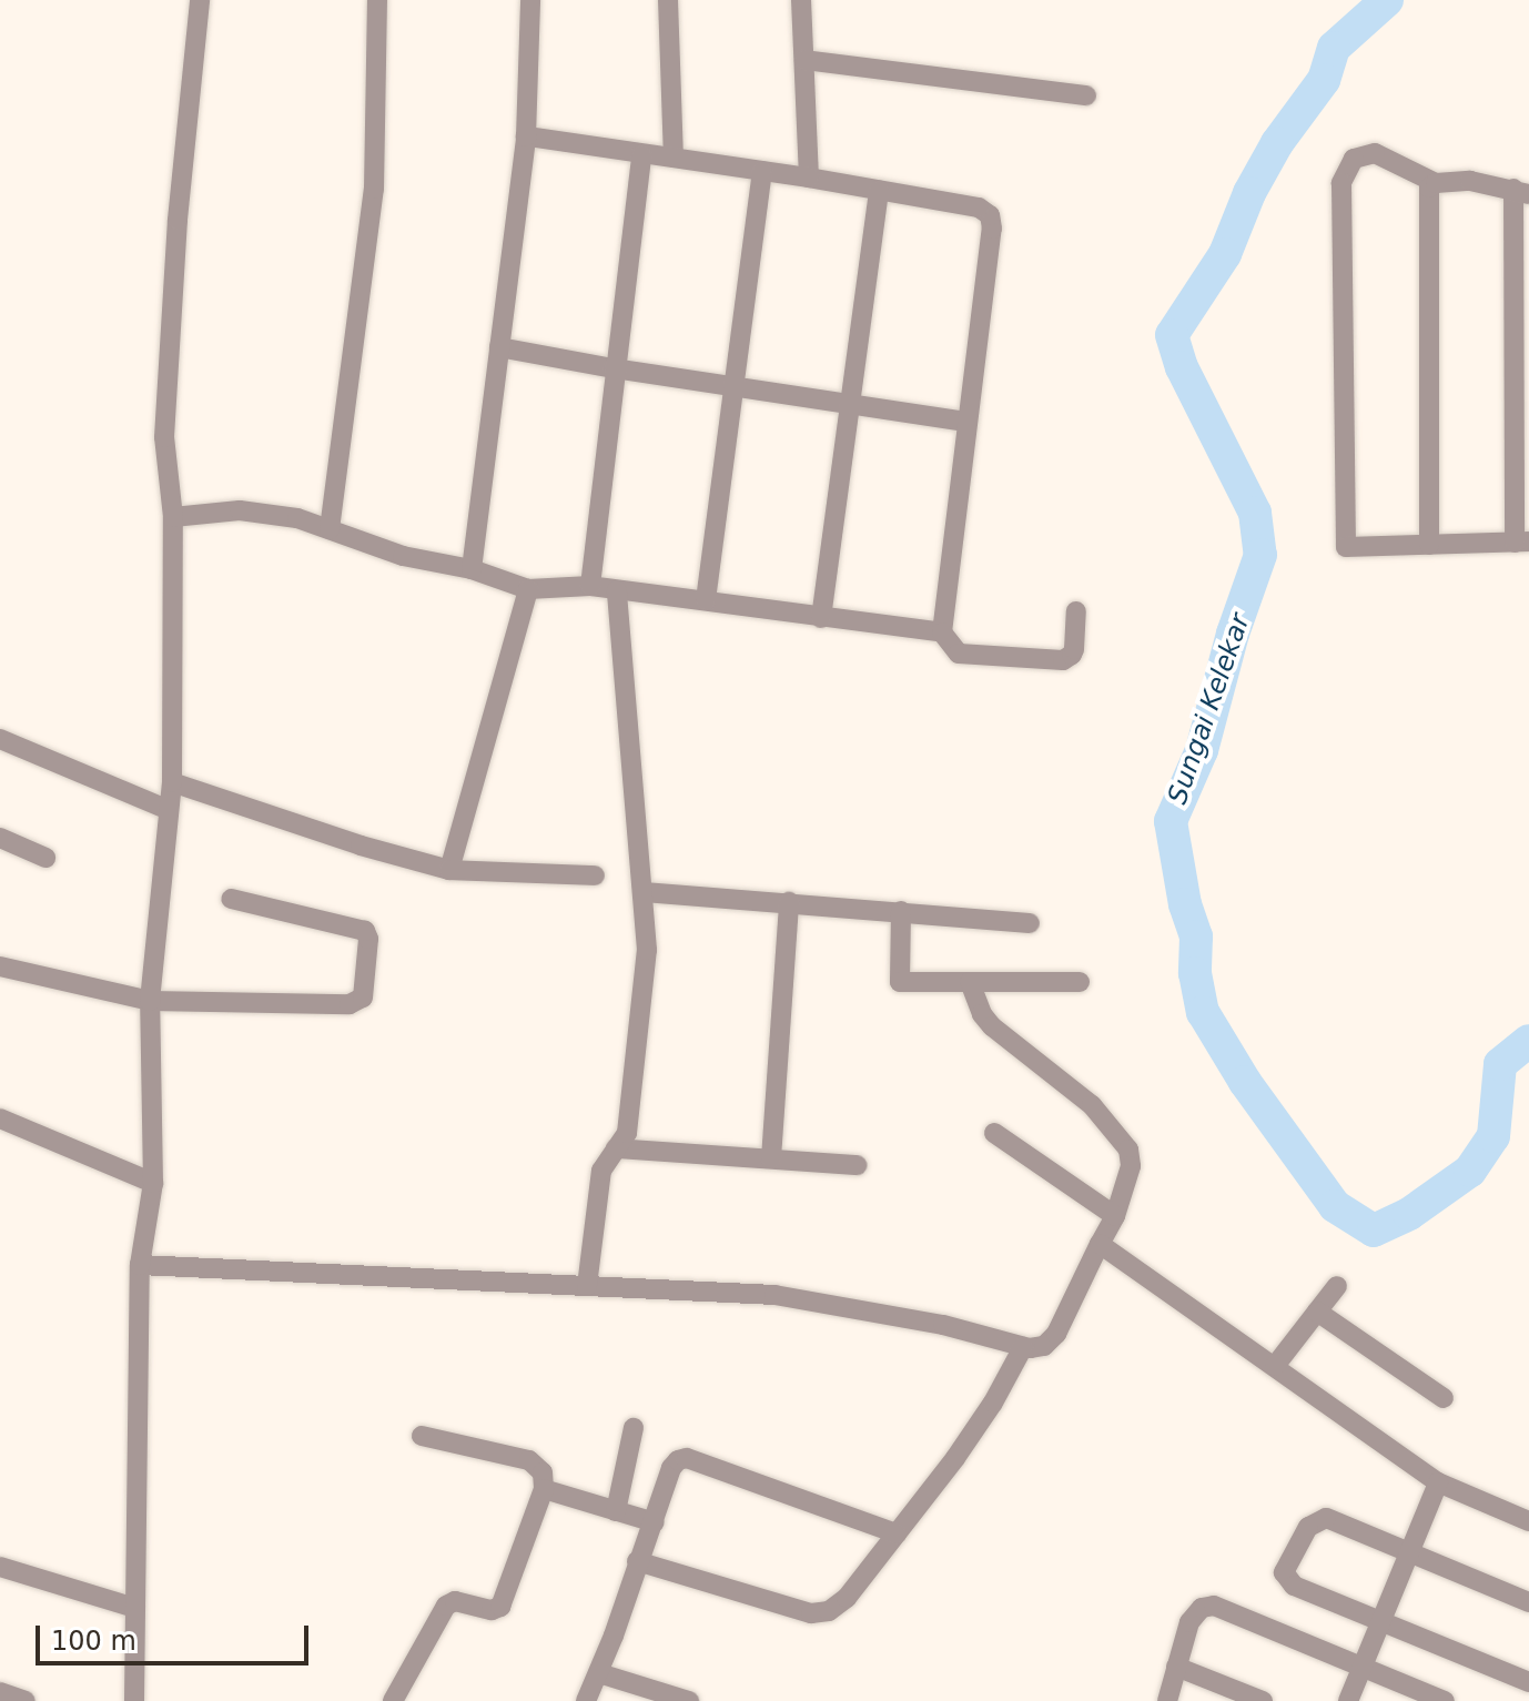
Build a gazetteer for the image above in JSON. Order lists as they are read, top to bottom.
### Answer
{
  "water": ["Sungai Kelekar"],
  "scale_bar": "100 m"
}
